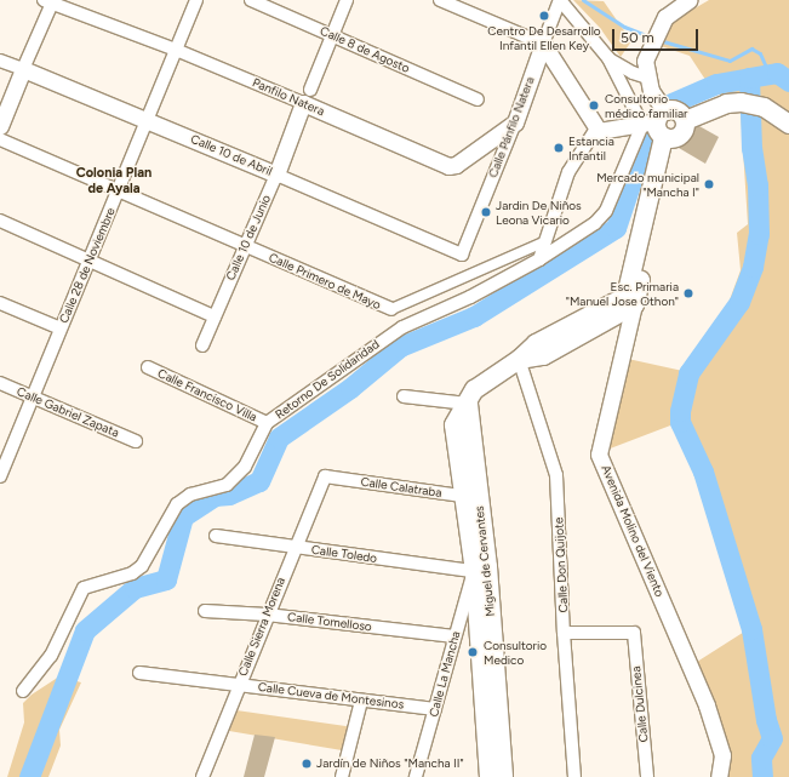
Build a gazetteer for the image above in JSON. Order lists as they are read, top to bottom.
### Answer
{
  "streets": {
    "main road": ["Avenida Molino del Viento", "Miguel de Cervantes"],
    "street": [
      "Calle 8 de Agosto",
      "Panfilo Natera",
      "Calle Pánfilo Natera",
      "Calle 10 de Abril",
      "Calle 10 de Junio",
      "Calle 28 de Noviembre",
      "Calle Primero de Mayo",
      "Retorno De Solidaridad",
      "Calle Francisco Villa",
      "Calle Gabriel Zapata",
      "Calle Calatraba",
      "Calle Toledo",
      "Calle Don Quijote",
      "Calle Tomelloso",
      "Calle Sierra Morena",
      "Calle La Mancha",
      "Calle Cueva de Montesinos",
      "Calle Dulcinea"
    ]
  },
  "crossings": [
    ["Calle 8 de Agosto", "Calle 10 de Junio"],
    ["Panfilo Natera", "Calle Pánfilo Natera"],
    ["Panfilo Natera", "Calle 10 de Junio"],
    ["Panfilo Natera", "Calle 28 de Noviembre"],
    ["Calle Pánfilo Natera", "Calle 10 de Abril"],
    ["Calle 10 de Abril", "Calle 10 de Junio"],
    ["Calle 10 de Abril", "Calle 28 de Noviembre"],
    ["Calle 10 de Junio", "Calle Primero de Mayo"],
    ["Calle 28 de Noviembre", "Calle Primero de Mayo"],
    ["Calle 28 de Noviembre", "Calle Gabriel Zapata"],
    ["Retorno De Solidaridad", "Calle Francisco Villa"],
    ["Retorno De Solidaridad", "Avenida Molino del Viento"],
    ["Calle Calatraba", "Miguel de Cervantes"],
    ["Calle Calatraba", "Calle Sierra Morena"],
    ["Calle Toledo", "Calle Sierra Morena"],
    ["Calle Toledo", "Calle La Mancha"],
    ["Calle Don Quijote", "Calle Dulcinea"],
    ["Calle Tomelloso", "Calle Sierra Morena"],
    ["Calle Tomelloso", "Calle La Mancha"],
    ["Calle Sierra Morena", "Calle Cueva de Montesinos"],
    ["Calle La Mancha", "Calle Cueva de Montesinos"]
  ],
  "districts": ["Colonia Plan de Ayala"],
  "places": [
    "Centro De Desarrollo Infantil Ellen Key",
    "Consultorio médico familiar",
    "Estancia Infantil",
    "Mercado municipal \"Mancha I\"",
    "Jardin De Niños Leona Vicario",
    "Esc. Primaria \"Manuel Jose Othon\"",
    "Consultorio Medico",
    "Jardín de Niños \"Mancha II\""
  ],
  "scale_bar": "50 m"
}
